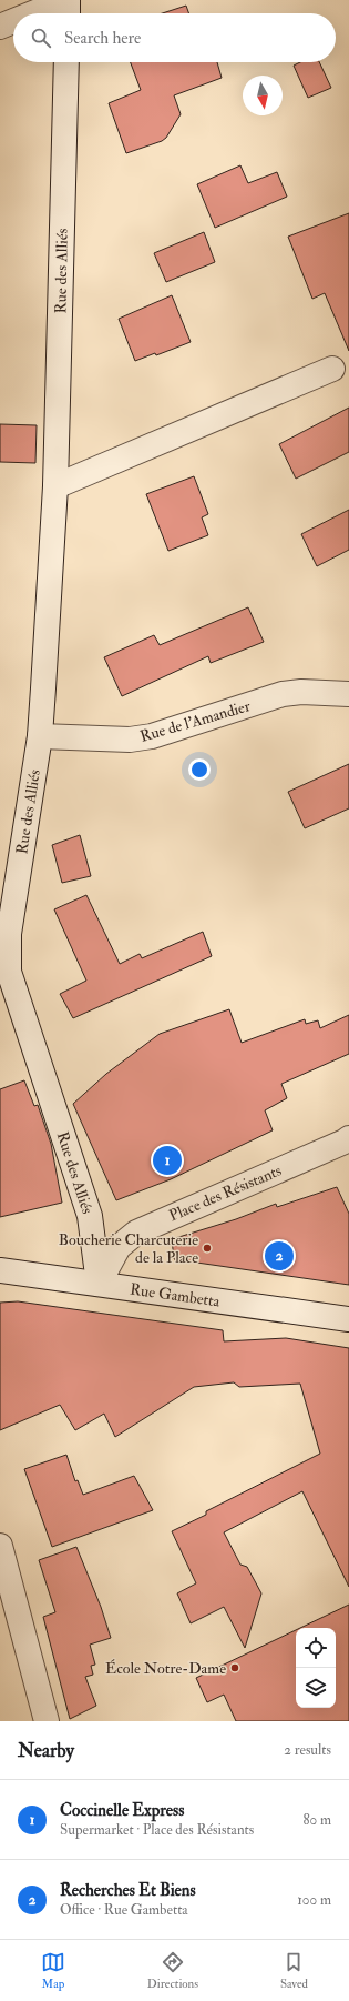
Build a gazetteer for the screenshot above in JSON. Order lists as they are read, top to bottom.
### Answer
{
  "streets": {
    "street": [
      "Rue des Alliés",
      "Rue de l'Amandier",
      "Place des Résistants",
      "Rue Gambetta"
    ]
  },
  "crossings": [
    ["Rue des Alliés", "Rue de l'Amandier"],
    ["Rue des Alliés", "Place des Résistants"],
    ["Rue des Alliés", "Rue Gambetta"],
    ["Place des Résistants", "Rue Gambetta"]
  ],
  "places": ["Boucherie Charcuterie de la Place", "École Notre-Dame"],
  "north": "bottom",
  "page": {
    "search": "Search here",
    "pins": ["1", "2"],
    "heading": ["Nearby", "2 results"],
    "list": [
      {
        "mark": "1",
        "name": "Coccinelle Express",
        "note": "Supermarket · Place des Résistants",
        "value": "80 m"
      },
      {
        "mark": "2",
        "name": "Recherches Et Biens",
        "note": "Office · Rue Gambetta",
        "value": "100 m"
      }
    ],
    "nav": ["Map", "Directions", "Saved"]
  }
}
